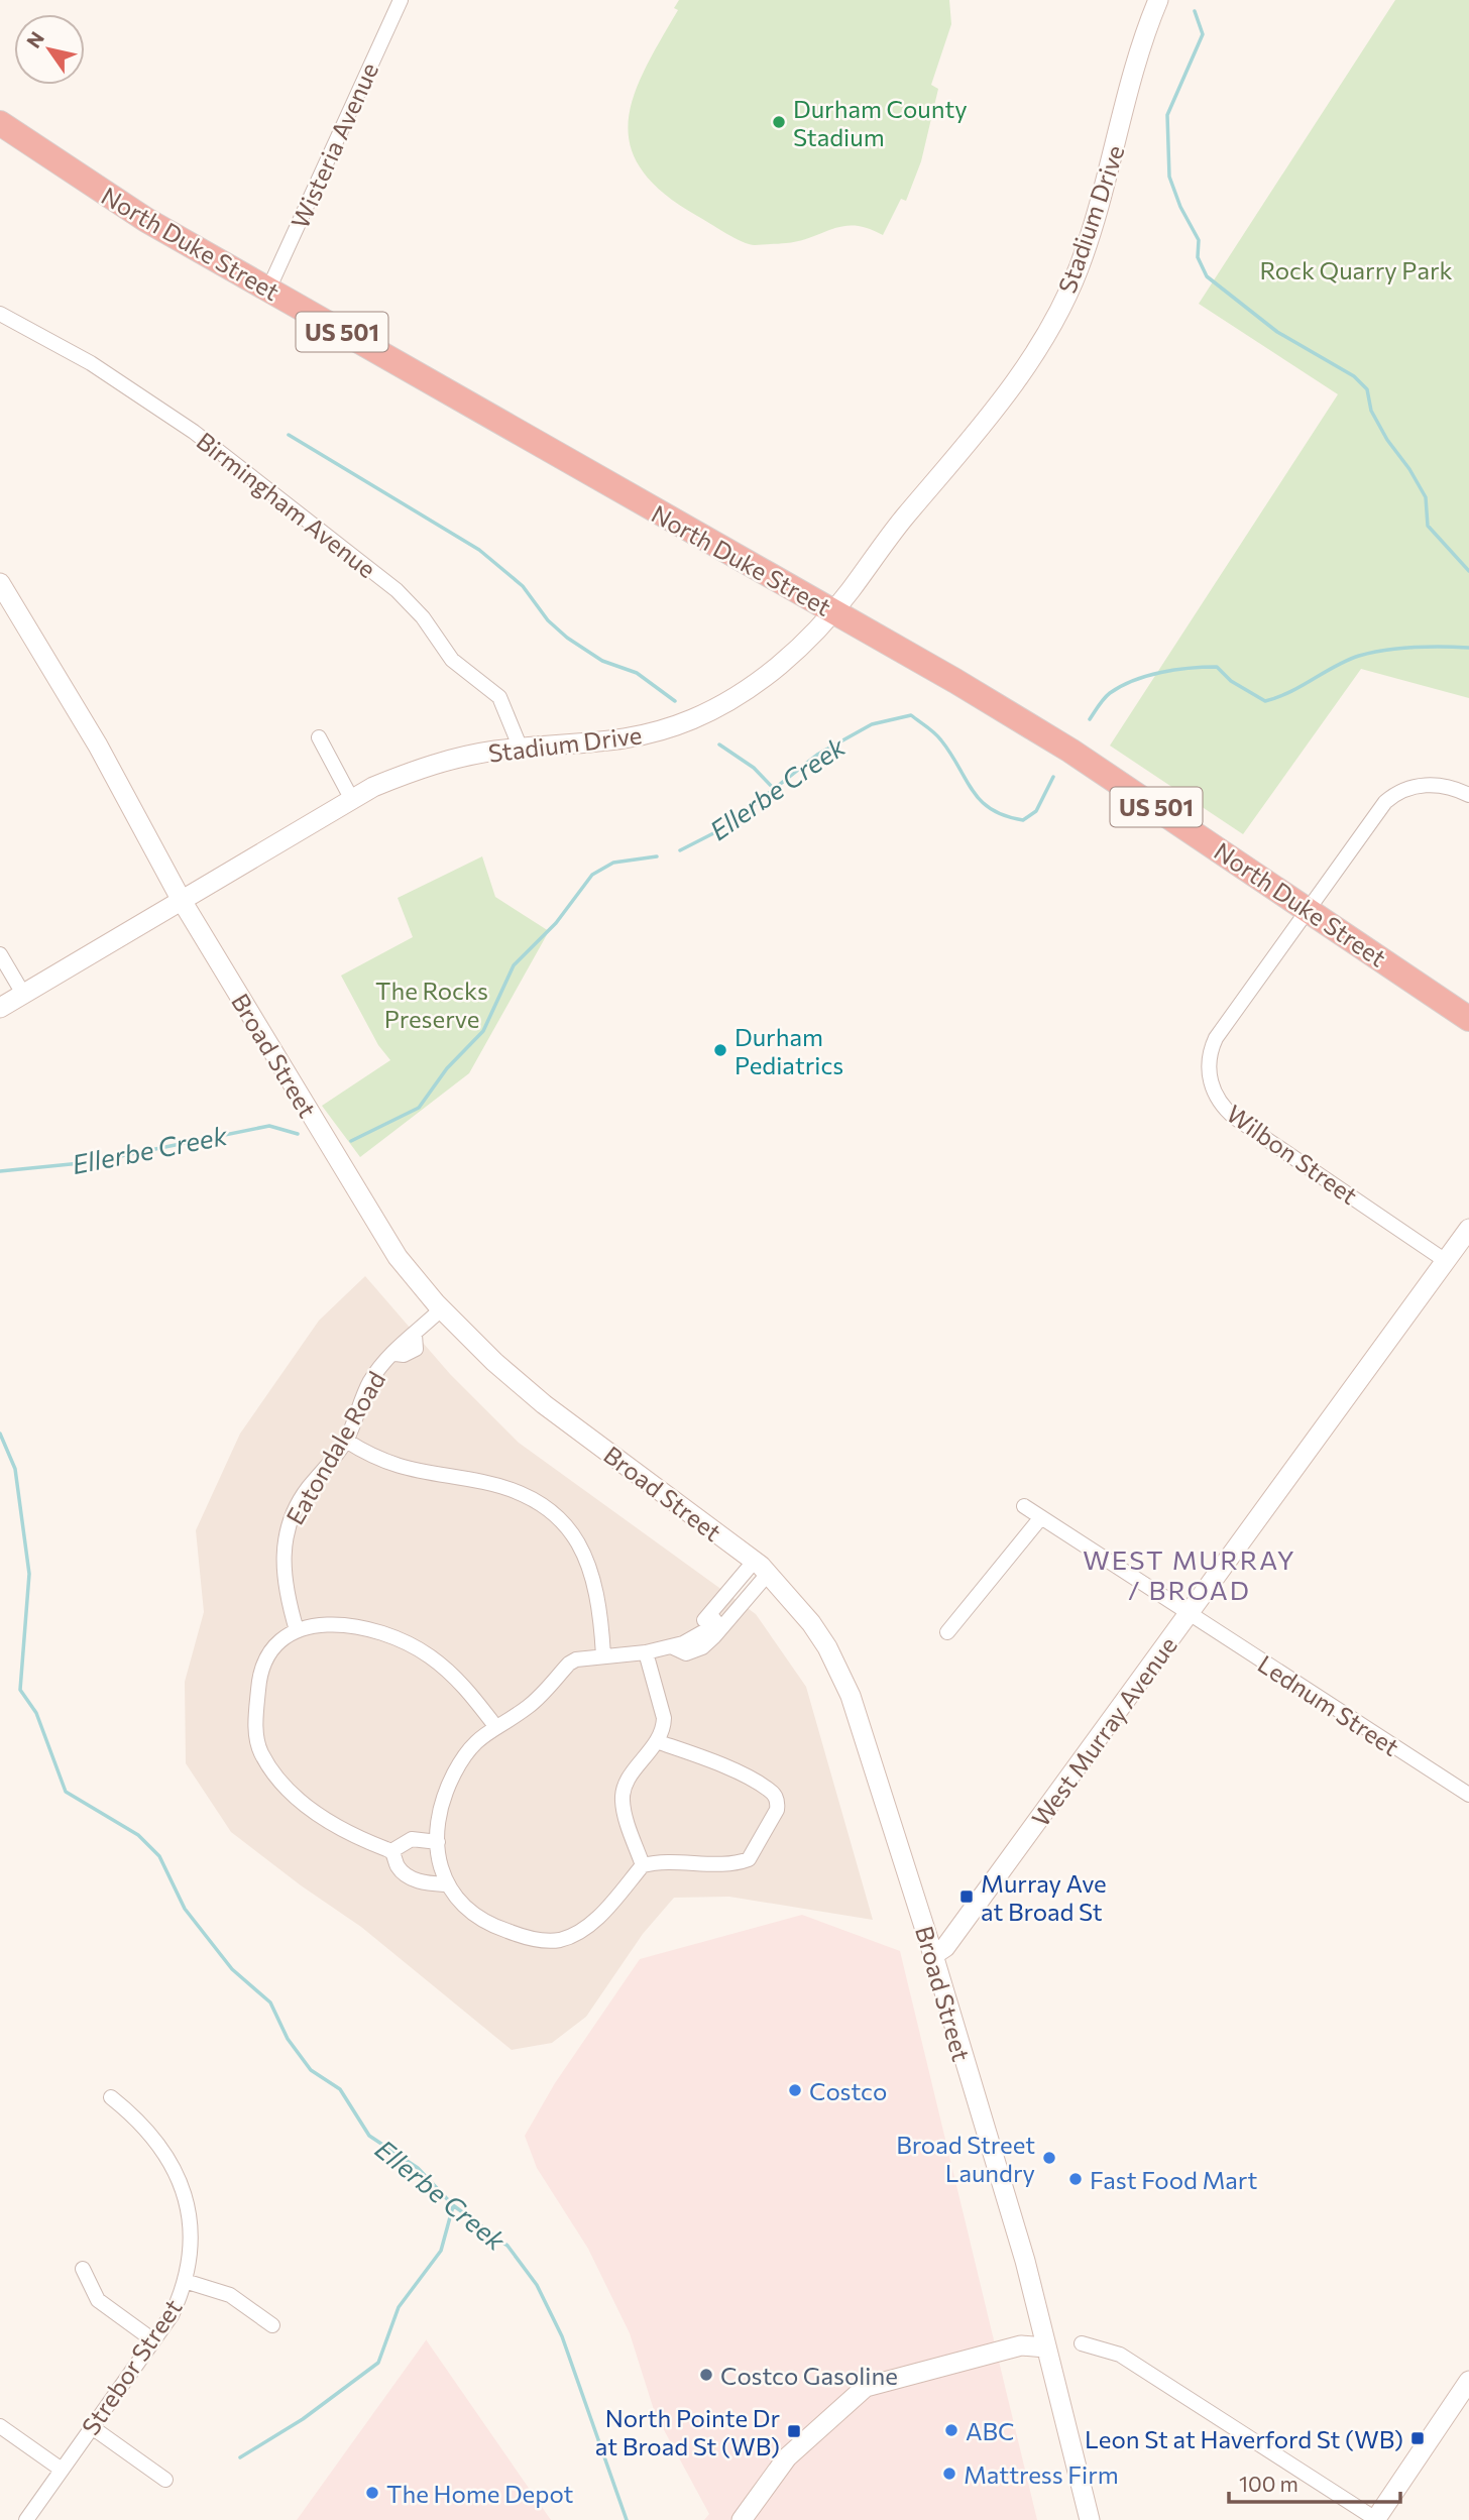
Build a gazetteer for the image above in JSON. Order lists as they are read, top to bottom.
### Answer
{
  "streets": {
    "highway": ["North Duke Street", "US 501"],
    "street": [
      "Wisteria Avenue",
      "Stadium Drive",
      "Birmingham Avenue",
      "Broad Street",
      "Wilbon Street",
      "Eatondale Road",
      "Lednum Street",
      "West Murray Avenue",
      "Strebor Street"
    ]
  },
  "crossings": [
    ["Wisteria Avenue", "North Duke Street"],
    ["Stadium Drive", "North Duke Street"],
    ["Stadium Drive", "Birmingham Avenue"],
    ["Stadium Drive", "Broad Street"],
    ["North Duke Street", "Wilbon Street"],
    ["Broad Street", "Eatondale Road"],
    ["Broad Street", "West Murray Avenue"],
    ["Wilbon Street", "West Murray Avenue"],
    ["Lednum Street", "West Murray Avenue"]
  ],
  "districts": ["WEST MURRAY / BROAD"],
  "water": ["Ellerbe Creek"],
  "parks": ["Rock Quarry Park", "The Rocks Preserve"],
  "places": {
    "other": [
      "Durham County Stadium",
      "Durham Pediatrics",
      "Costco",
      "Broad Street Laundry",
      "Fast Food Mart",
      "Costco Gasoline",
      "ABC",
      "Mattress Firm",
      "The Home Depot"
    ],
    "transit": ["Murray Ave at Broad St", "North Pointe Dr at Broad St (WB)", "Leon St at Haverford St (WB)"]
  },
  "scale_bar": "100 m",
  "north": "top left"
}
